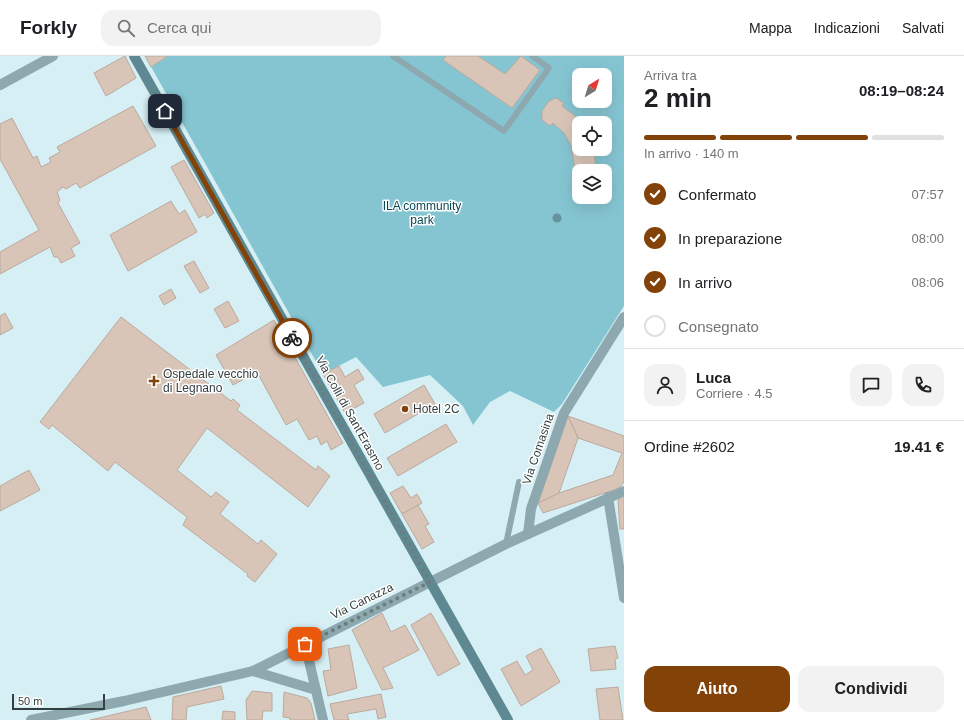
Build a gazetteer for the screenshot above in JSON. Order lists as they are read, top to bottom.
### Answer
{
  "streets": {
    "street": ["Via Colli di Sant'Erasmo", "Via Comasina", "Via Canazza"]
  },
  "crossings": [
    ["Via Colli di Sant'Erasmo", "Via Canazza"],
    ["Via Comasina", "Via Canazza"]
  ],
  "parks": ["ILA community park"],
  "places": {
    "health": ["Ospedale vecchio di Legnano"],
    "other": ["Hotel 2C"]
  },
  "scale_bar": "50 m",
  "north": "top right",
  "page": {
    "header": "Forkly",
    "search": "Cerca qui",
    "nav": ["Mappa", "Indicazioni", "Salvati"],
    "heading": ["2 min", "Arriva tra", "08:19–08:24"],
    "panel": [
      "Luca",
      "Corriere · 4.5",
      "Ordine #2602",
      "19.41 €"
    ],
    "bar": "In arrivo · 140 m",
    "list": [
      ["Confermato", "07:57"],
      ["In preparazione", "08:00"],
      ["In arrivo", "08:06"],
      "Consegnato"
    ],
    "buttons": ["Aiuto", "Condividi"],
    "scale": "50 m"
  }
}
